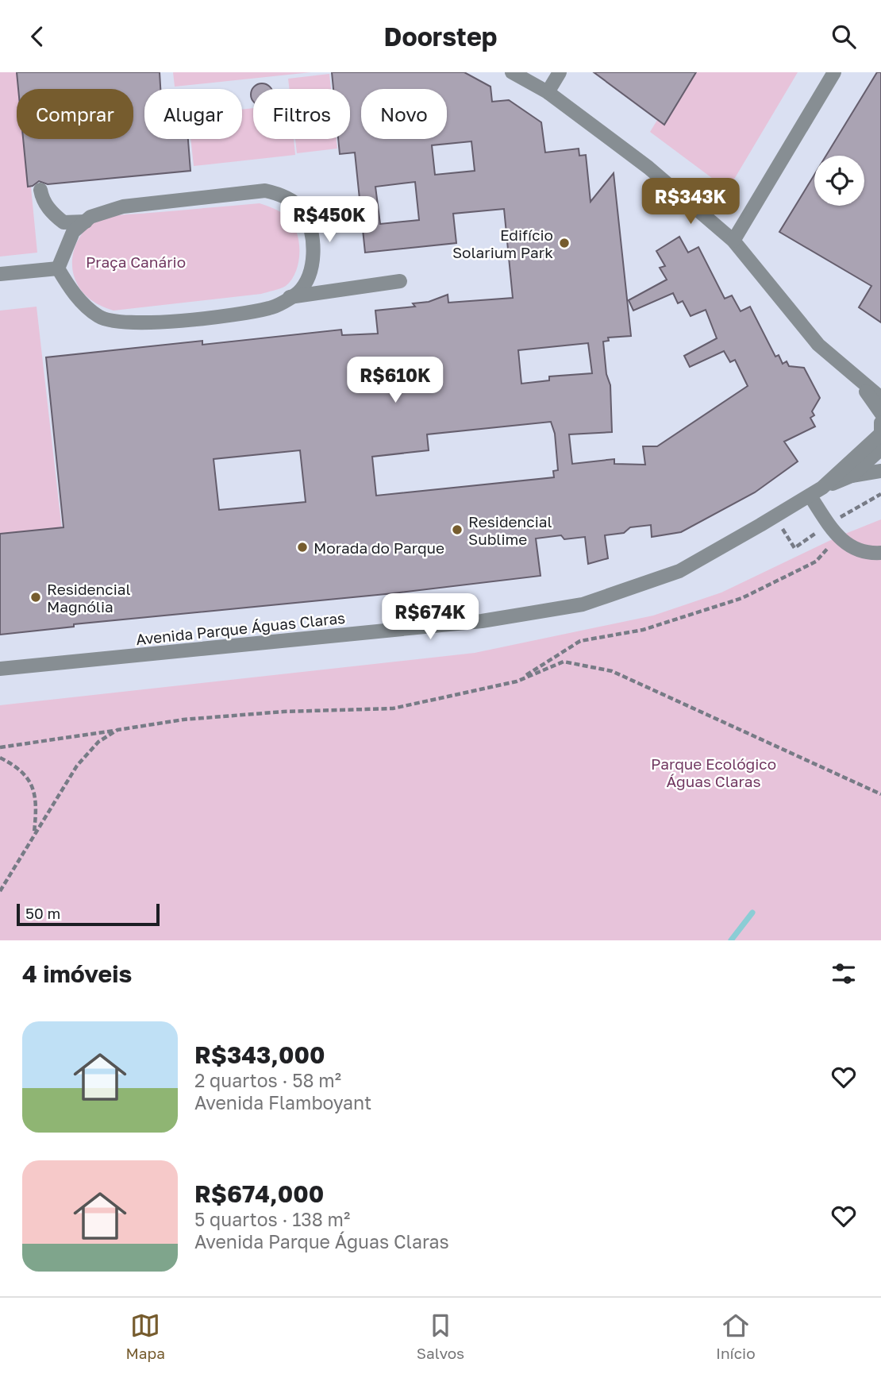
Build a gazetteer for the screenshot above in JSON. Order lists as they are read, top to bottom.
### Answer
{
  "streets": {
    "street": ["Avenida Parque Águas Claras"]
  },
  "parks": ["Praça Canário", "Parque Ecológico Águas Claras"],
  "places": [
    "Edifício Solarium Park",
    "Residencial Sublime",
    "Morada do Parque",
    "Residencial Magnólia"
  ],
  "scale_bar": "50 m",
  "page": {
    "header": "Doorstep",
    "chip": [
      "Comprar",
      "Alugar",
      "Filtros",
      "Novo"
    ],
    "price": [
      "R$343K",
      "R$450K",
      "R$610K",
      "R$674K"
    ],
    "scale": "50 m",
    "heading": "4 imóveis",
    "list": [
      {
        "name": "R$343,000",
        "note": "2 quartos · 58 m² · Avenida Flamboyant"
      },
      {
        "name": "R$674,000",
        "note": "5 quartos · 138 m² · Avenida Parque Águas Claras"
      }
    ],
    "tabs": ["Mapa", "Salvos", "Início"]
  }
}
